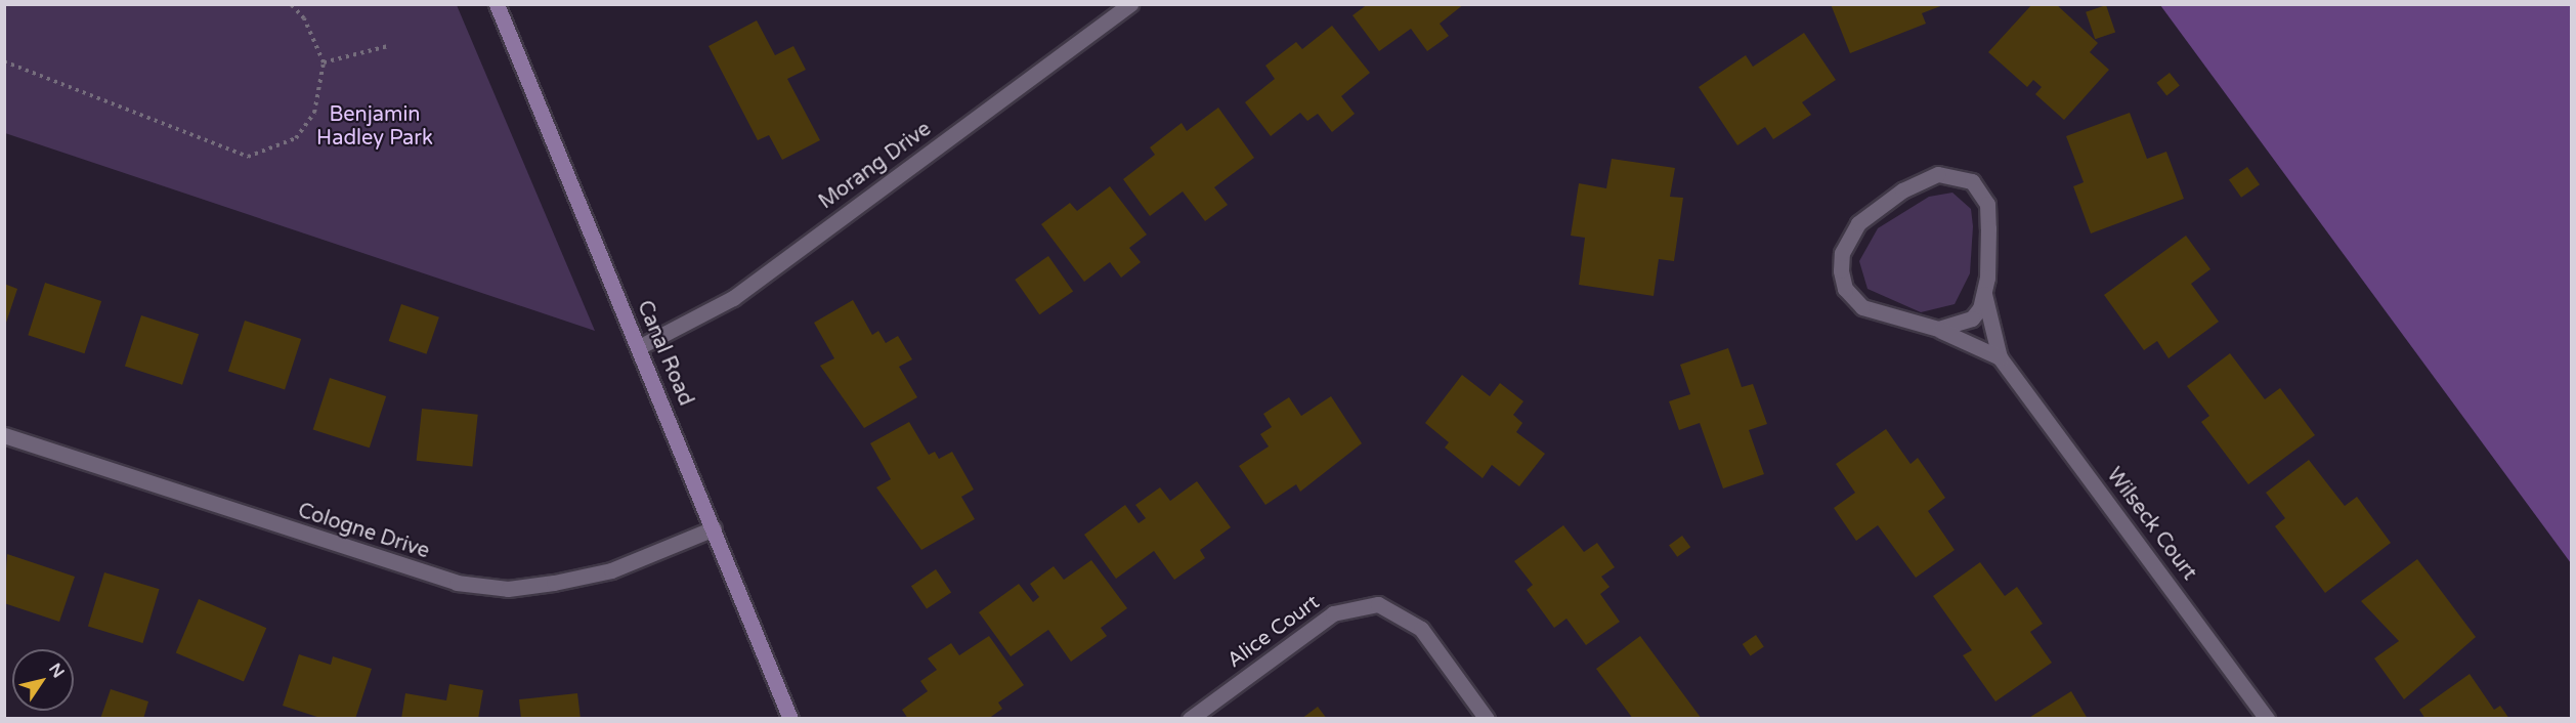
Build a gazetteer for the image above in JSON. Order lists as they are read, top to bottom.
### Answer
{
  "streets": {
    "street": [
      "Morang Drive",
      "Canal Road",
      "Wilseck Court",
      "Cologne Drive",
      "Alice Court"
    ]
  },
  "crossings": [
    ["Morang Drive", "Canal Road"],
    ["Canal Road", "Cologne Drive"]
  ],
  "parks": ["Benjamin Hadley Park"],
  "north": "top right"
}
